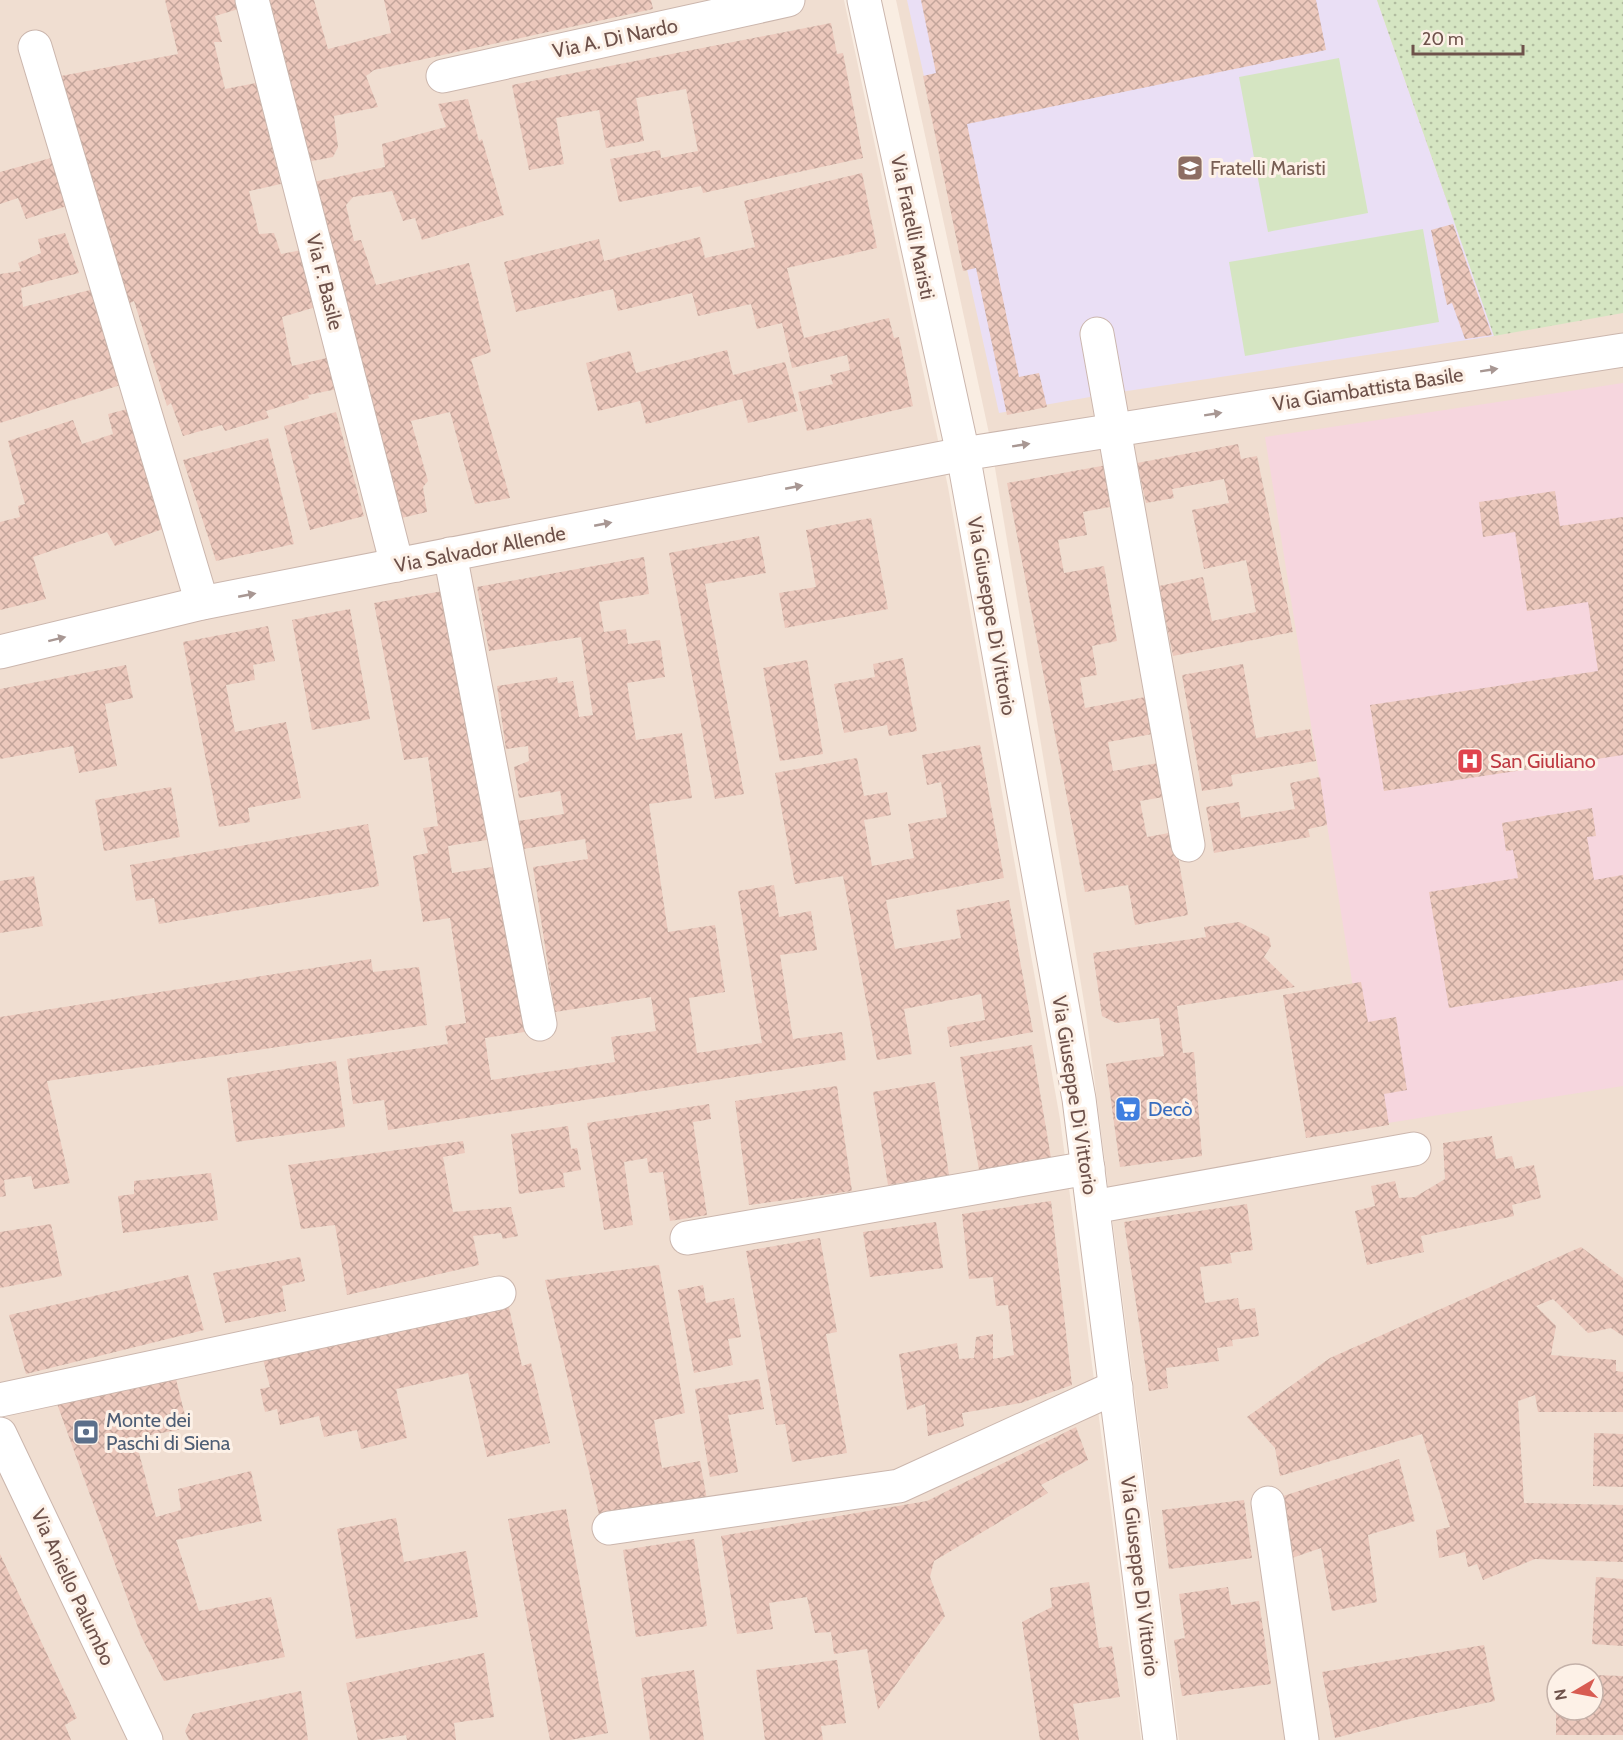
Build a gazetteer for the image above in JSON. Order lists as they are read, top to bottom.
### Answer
{
  "streets": {
    "street": [
      "Via A. Di Nardo",
      "Via Fratelli Maristi",
      "Via F. Basile",
      "Via Giambattista Basile",
      "Via Salvador Allende",
      "Via Giuseppe Di Vittorio",
      "Via Aniello Palumbo"
    ]
  },
  "crossings": [
    ["Via Fratelli Maristi", "Via Giambattista Basile"],
    ["Via Fratelli Maristi", "Via Salvador Allende"],
    ["Via Fratelli Maristi", "Via Giuseppe Di Vittorio"],
    ["Via F. Basile", "Via Salvador Allende"],
    ["Via Giambattista Basile", "Via Salvador Allende"],
    ["Via Giambattista Basile", "Via Giuseppe Di Vittorio"],
    ["Via Salvador Allende", "Via Giuseppe Di Vittorio"]
  ],
  "one_way": ["Via Giambattista Basile", "Via Salvador Allende"],
  "places": {
    "school or university": ["Fratelli Maristi"],
    "hospital": ["San Giuliano"],
    "supermarket": ["Decò"],
    "bank": ["Monte dei Paschi di Siena"]
  },
  "scale_bar": "20 m",
  "north": "left"
}
